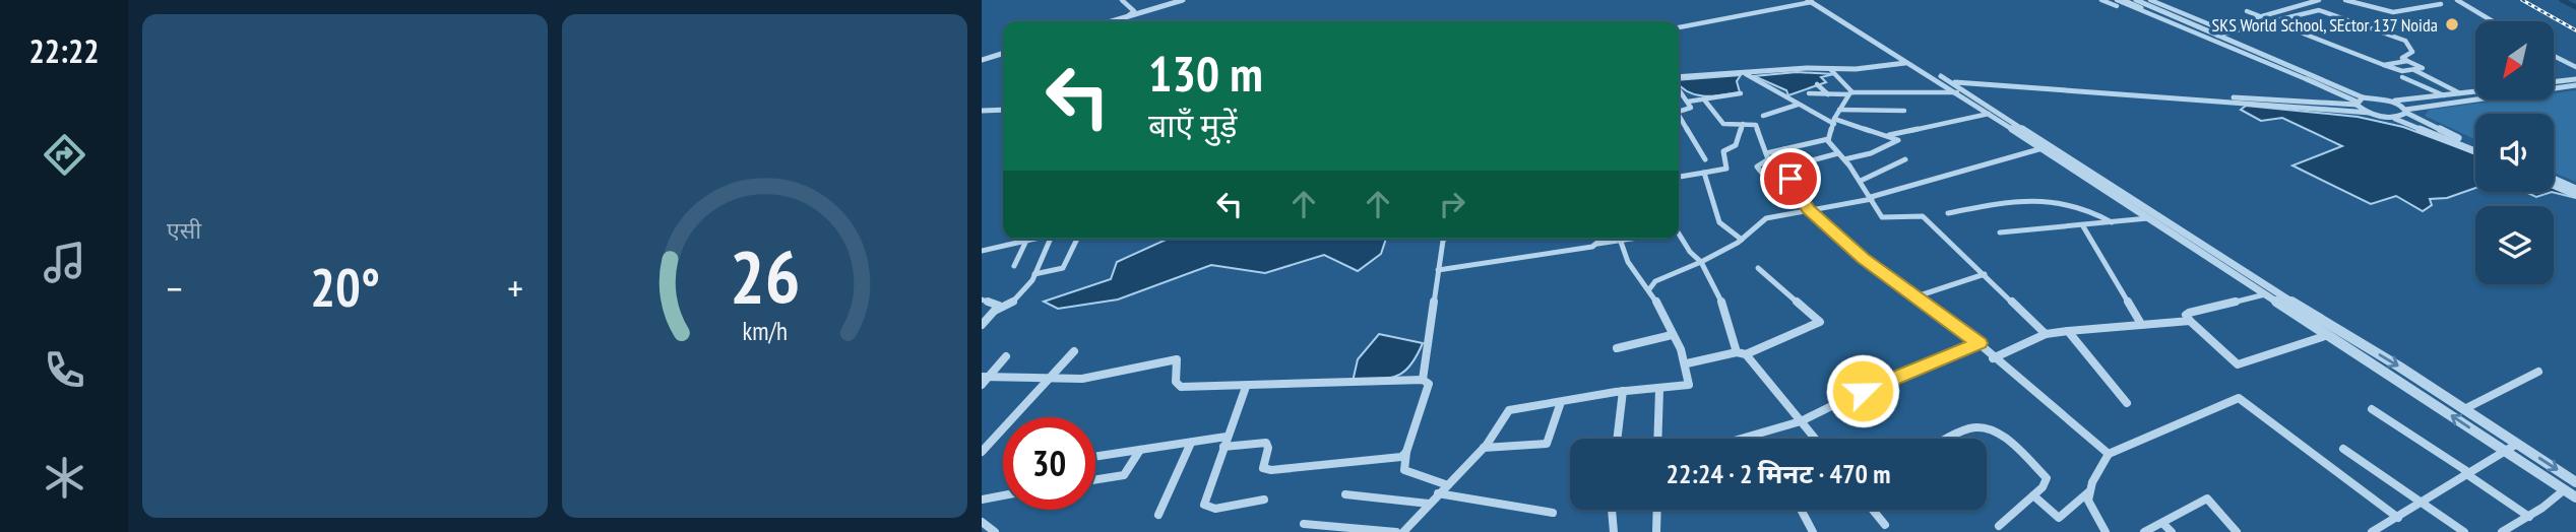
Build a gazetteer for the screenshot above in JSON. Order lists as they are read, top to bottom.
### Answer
{
  "places": ["SKS World School, SEctor 137 Noida"],
  "north": "bottom left",
  "page": {
    "tabs": "22:22",
    "tile": "एसी",
    "turn": ["130 m", "बाएँ मुड़ें"],
    "heat": ["−", "20°", "+"],
    "limit": "30",
    "trip": "22:24 · 2 मिनट · 470 m",
    "gauge": ["26", "km/h"]
  }
}
